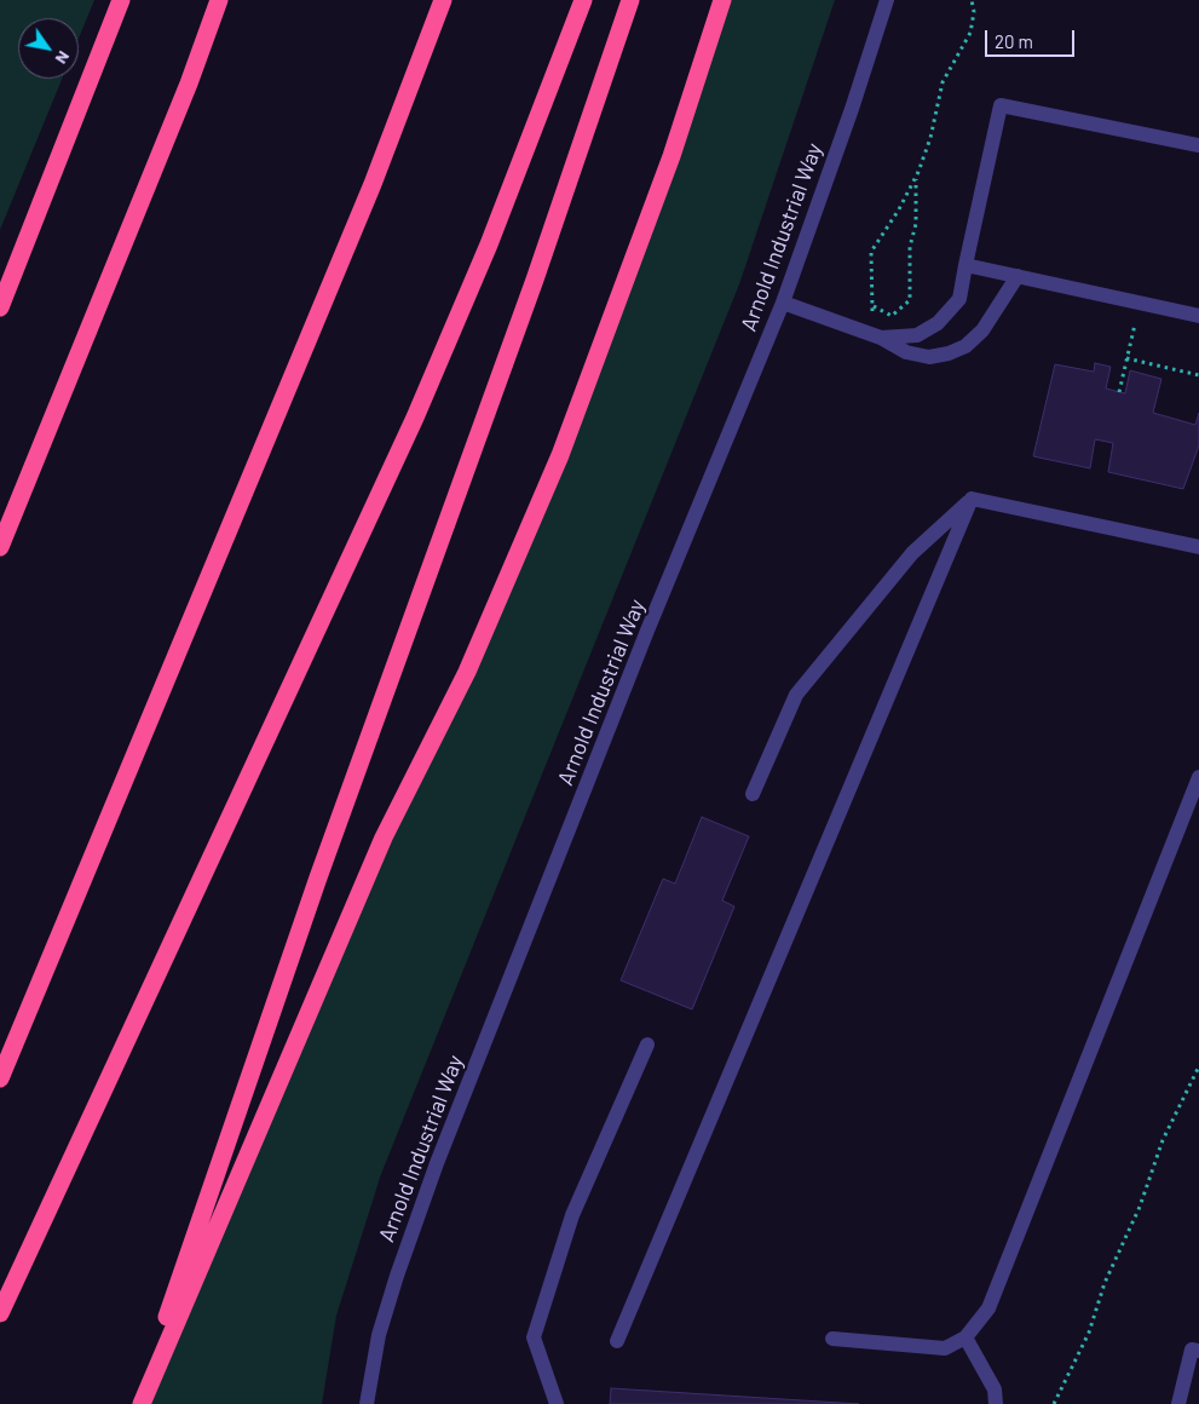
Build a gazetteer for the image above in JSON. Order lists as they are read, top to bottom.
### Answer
{
  "streets": {
    "street": ["Arnold Industrial Way"]
  },
  "scale_bar": "20 m",
  "north": "bottom right"
}
